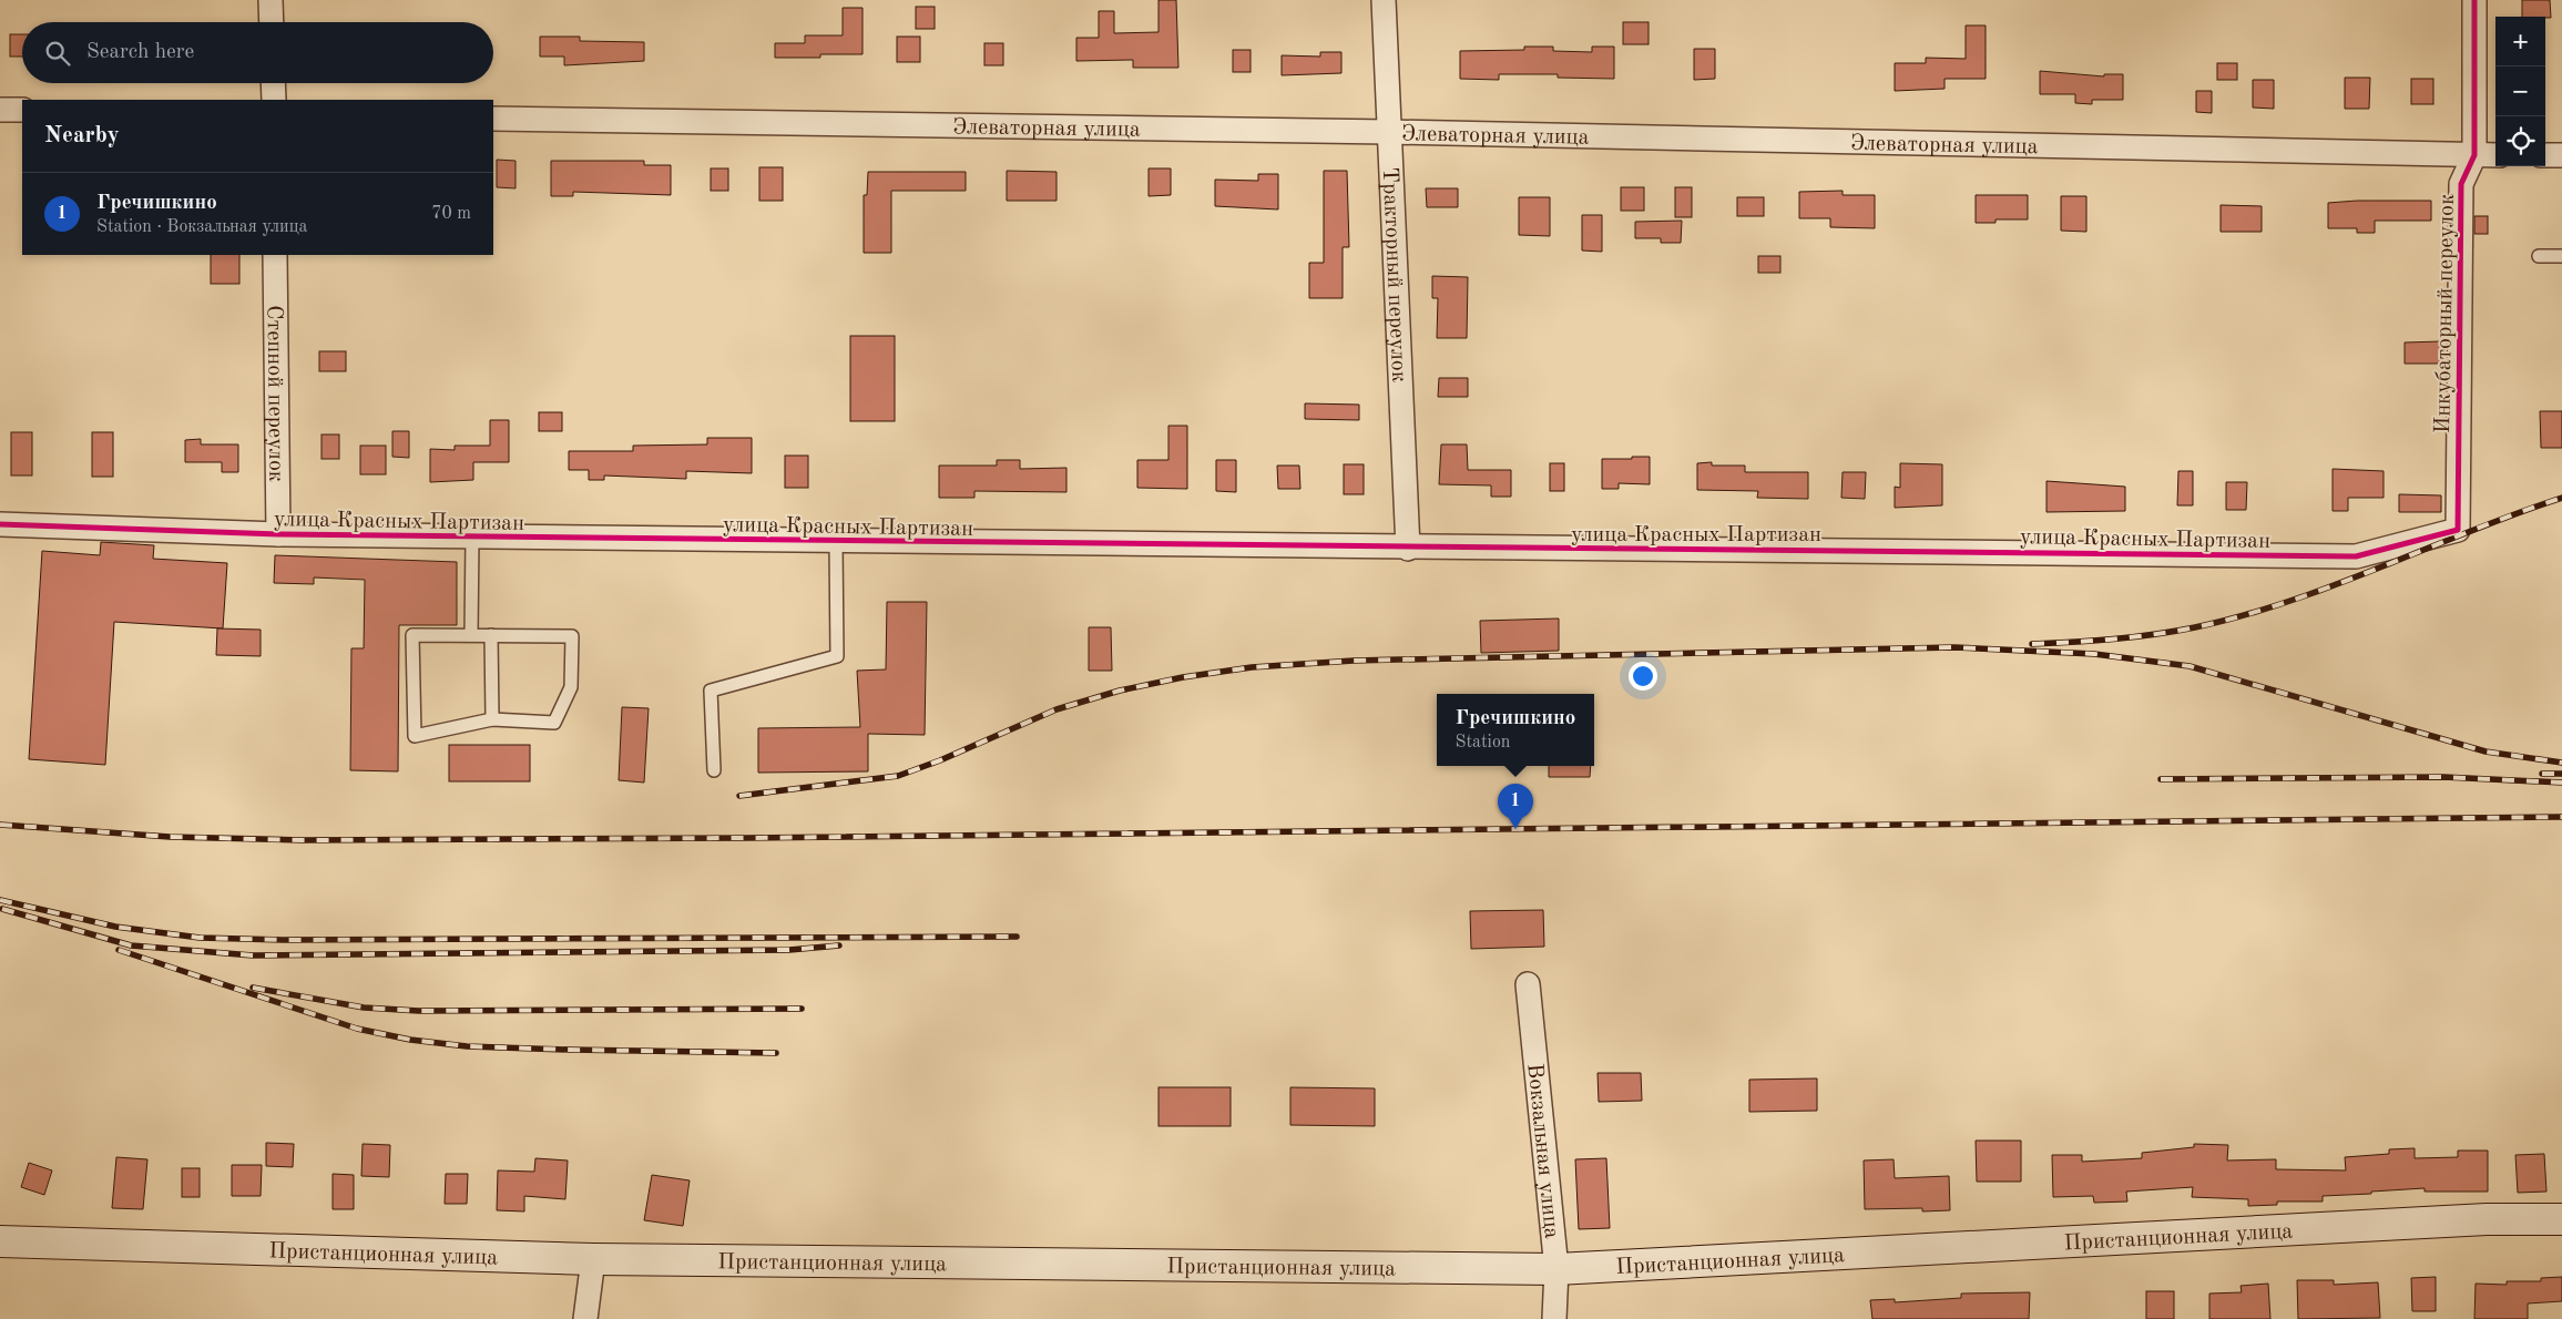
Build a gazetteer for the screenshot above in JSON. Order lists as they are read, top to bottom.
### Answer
{
  "streets": {
    "street": [
      "Элеваторная улица",
      "Тракторный переулок",
      "Инкубаторный переулок",
      "Степной переулок",
      "улица Красных Партизан",
      "Вокзальная улица",
      "Пристанционная улица"
    ]
  },
  "crossings": [
    ["Элеваторная улица", "Тракторный переулок"],
    ["Элеваторная улица", "Инкубаторный переулок"],
    ["Тракторный переулок", "улица Красных Партизан"],
    ["Инкубаторный переулок", "улица Красных Партизан"],
    ["Степной переулок", "улица Красных Партизан"],
    ["Вокзальная улица", "Пристанционная улица"]
  ],
  "page": {
    "map_buttons": ["+", "−"],
    "search": "Search here",
    "heading": "Nearby",
    "list": [
      {
        "mark": "1",
        "name": "Гречишкино",
        "note": "Station · Вокзальная улица",
        "value": "70 m"
      }
    ],
    "popup": ["Гречишкино", "Station"],
    "pins": "1"
  }
}
